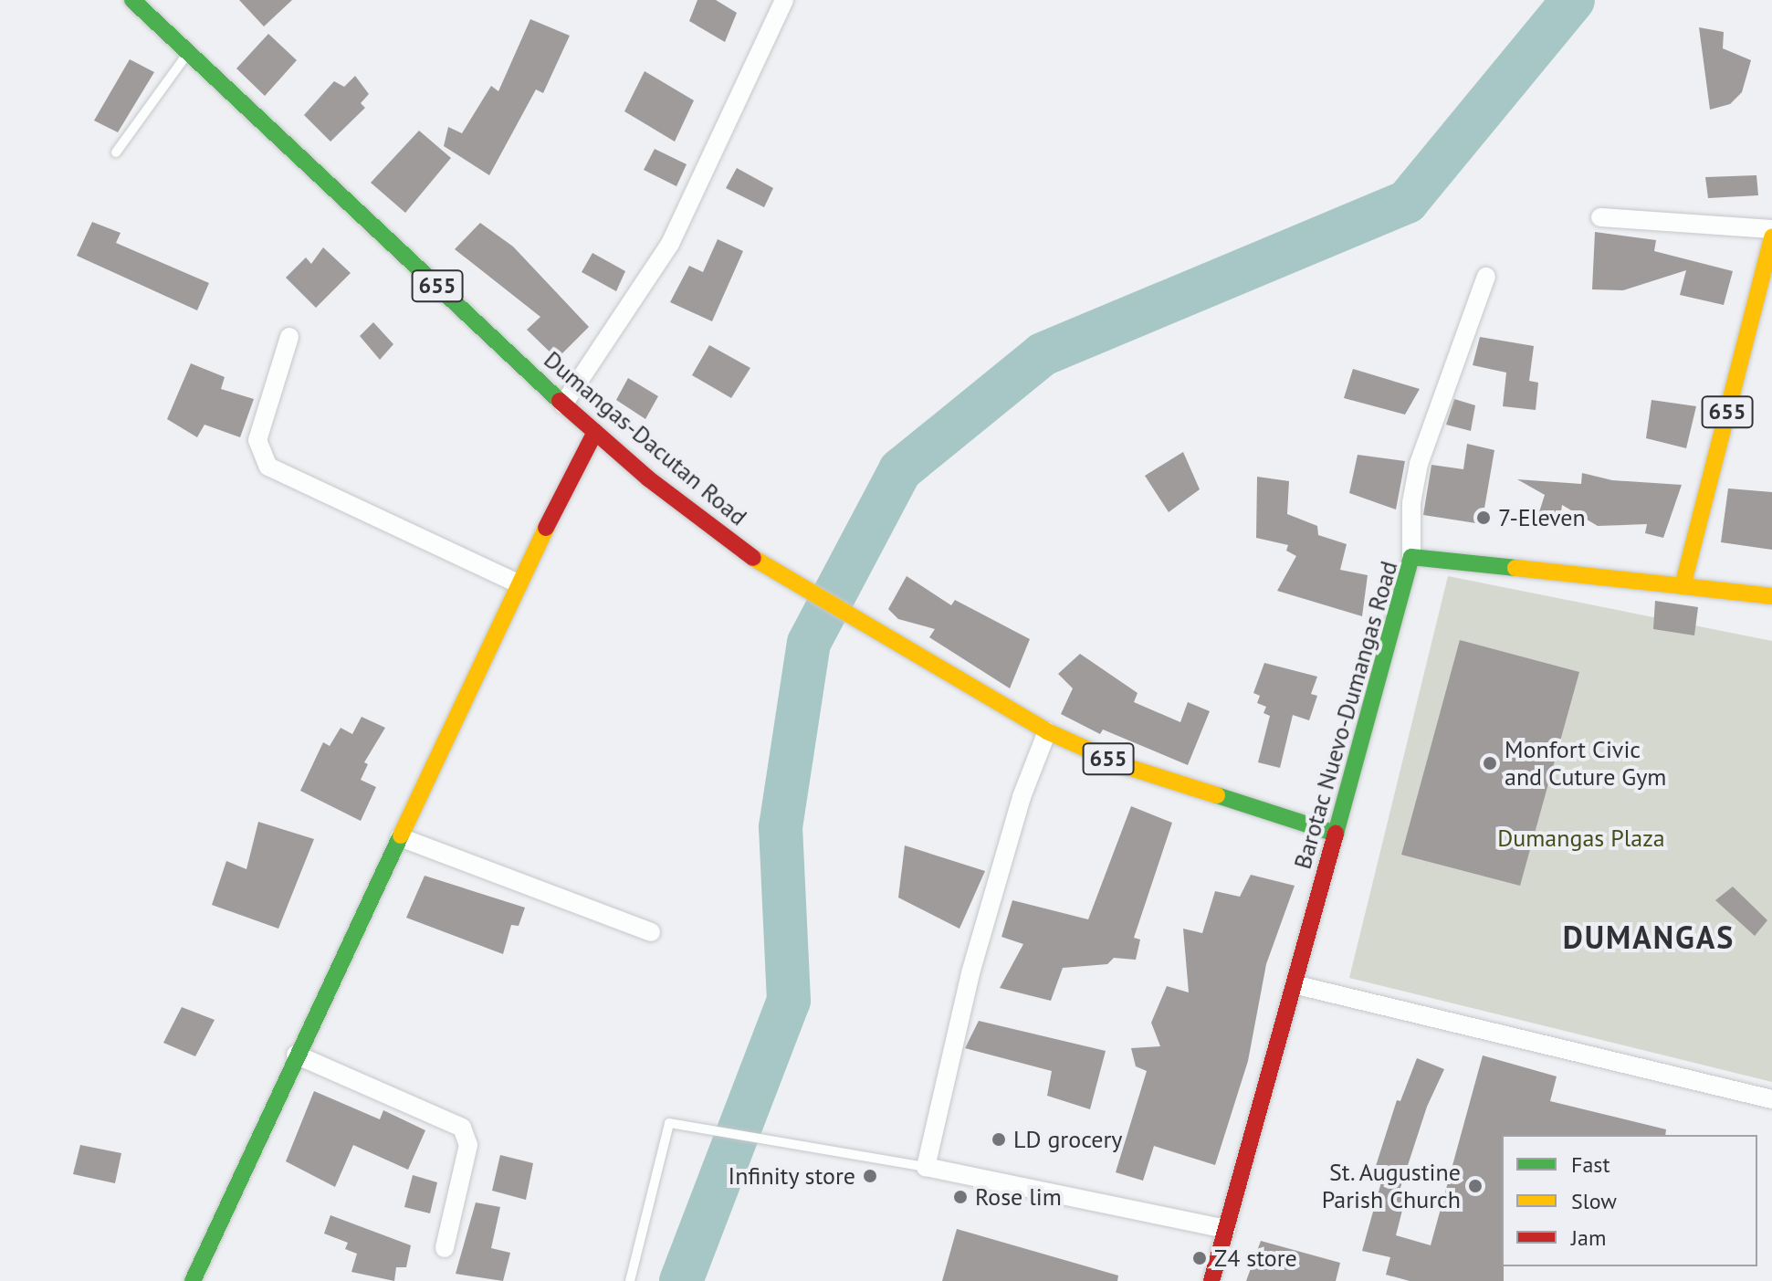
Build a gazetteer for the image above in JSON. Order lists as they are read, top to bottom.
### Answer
{
  "streets": {
    "main road": ["655", "Dumangas-Dacutan Road", "Barotac Nuevo-Dumangas Road"]
  },
  "crossings": [
    ["655", "Barotac Nuevo-Dumangas Road"],
    ["Dumangas-Dacutan Road", "Barotac Nuevo-Dumangas Road"]
  ],
  "districts": ["DUMANGAS"],
  "parks": ["Dumangas Plaza"],
  "places": [
    "7-Eleven",
    "Monfort Civic and Cuture Gym",
    "LD grocery",
    "Infinity store",
    "St. Augustine Parish Church",
    "Rose lim",
    "Z4 store"
  ],
  "legend": ["Fast", "Slow", "Jam"]
}
